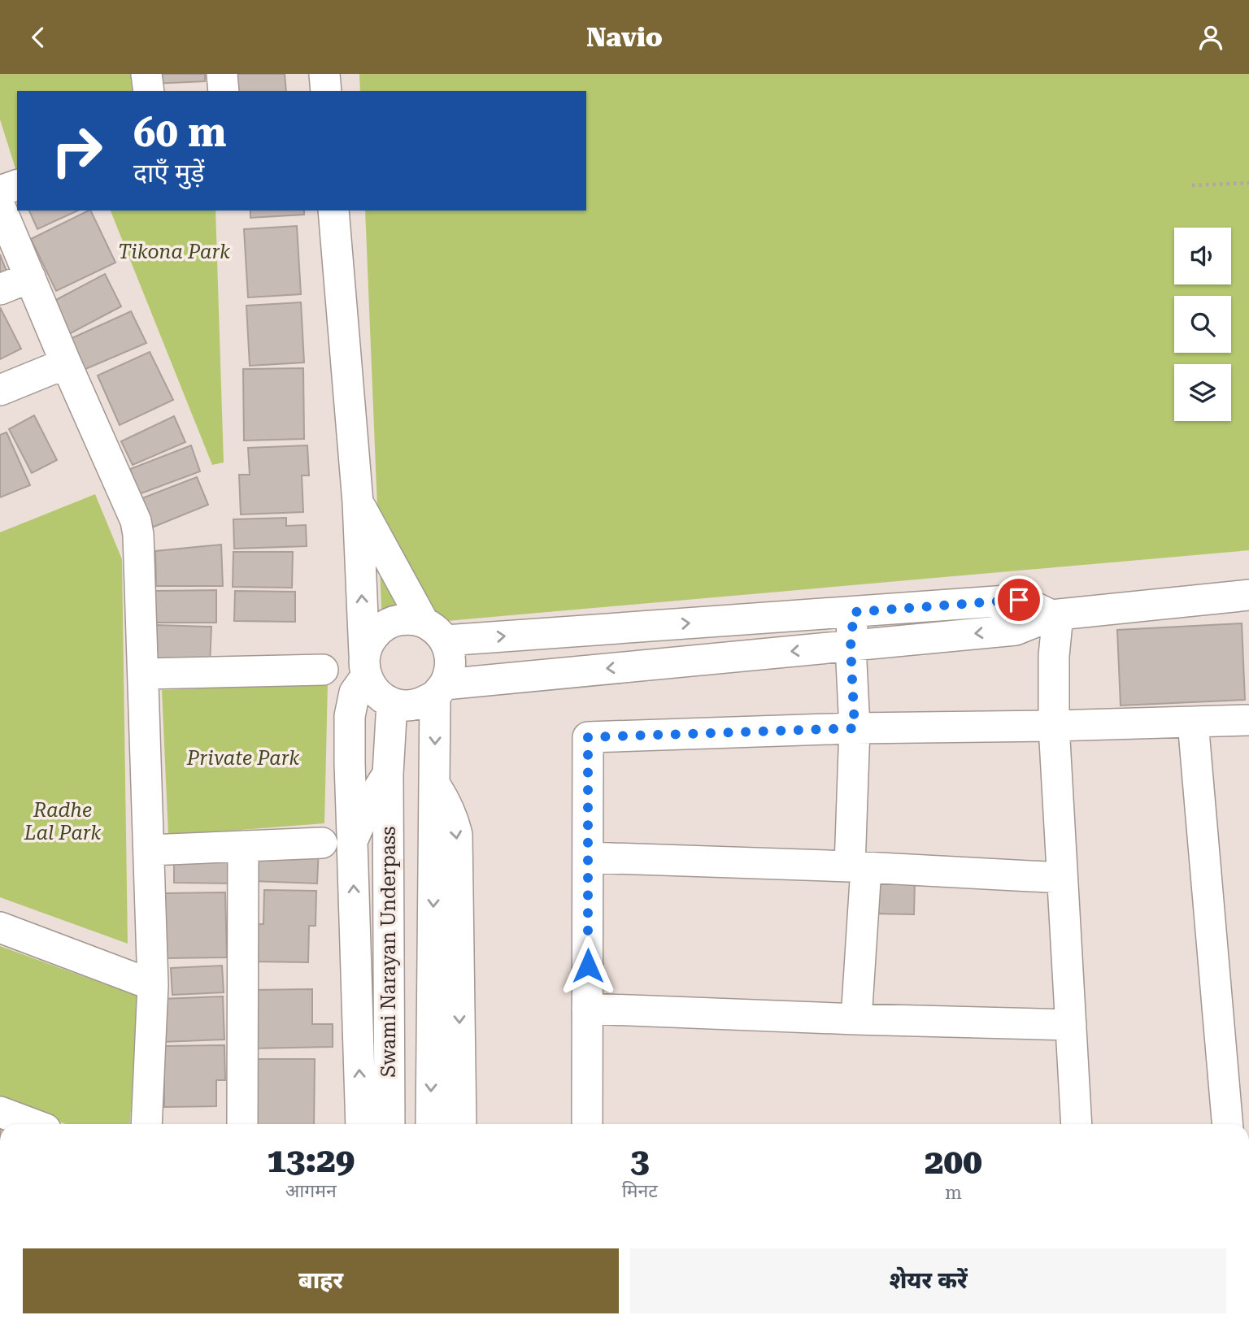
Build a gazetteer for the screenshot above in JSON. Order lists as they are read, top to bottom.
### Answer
{
  "streets": {
    "street": ["Swami Narayan Underpass"]
  },
  "parks": ["Tikona Park", "Private Park", "Radhe Lal Park"],
  "page": {
    "header": "Navio",
    "turn": ["60 m", "दाएँ मुड़ें"],
    "eta": [
      "13:29",
      "आगमन",
      "3",
      "मिनट",
      "200",
      "m"
    ],
    "buttons": ["बाहर", "शेयर करें"]
  }
}
